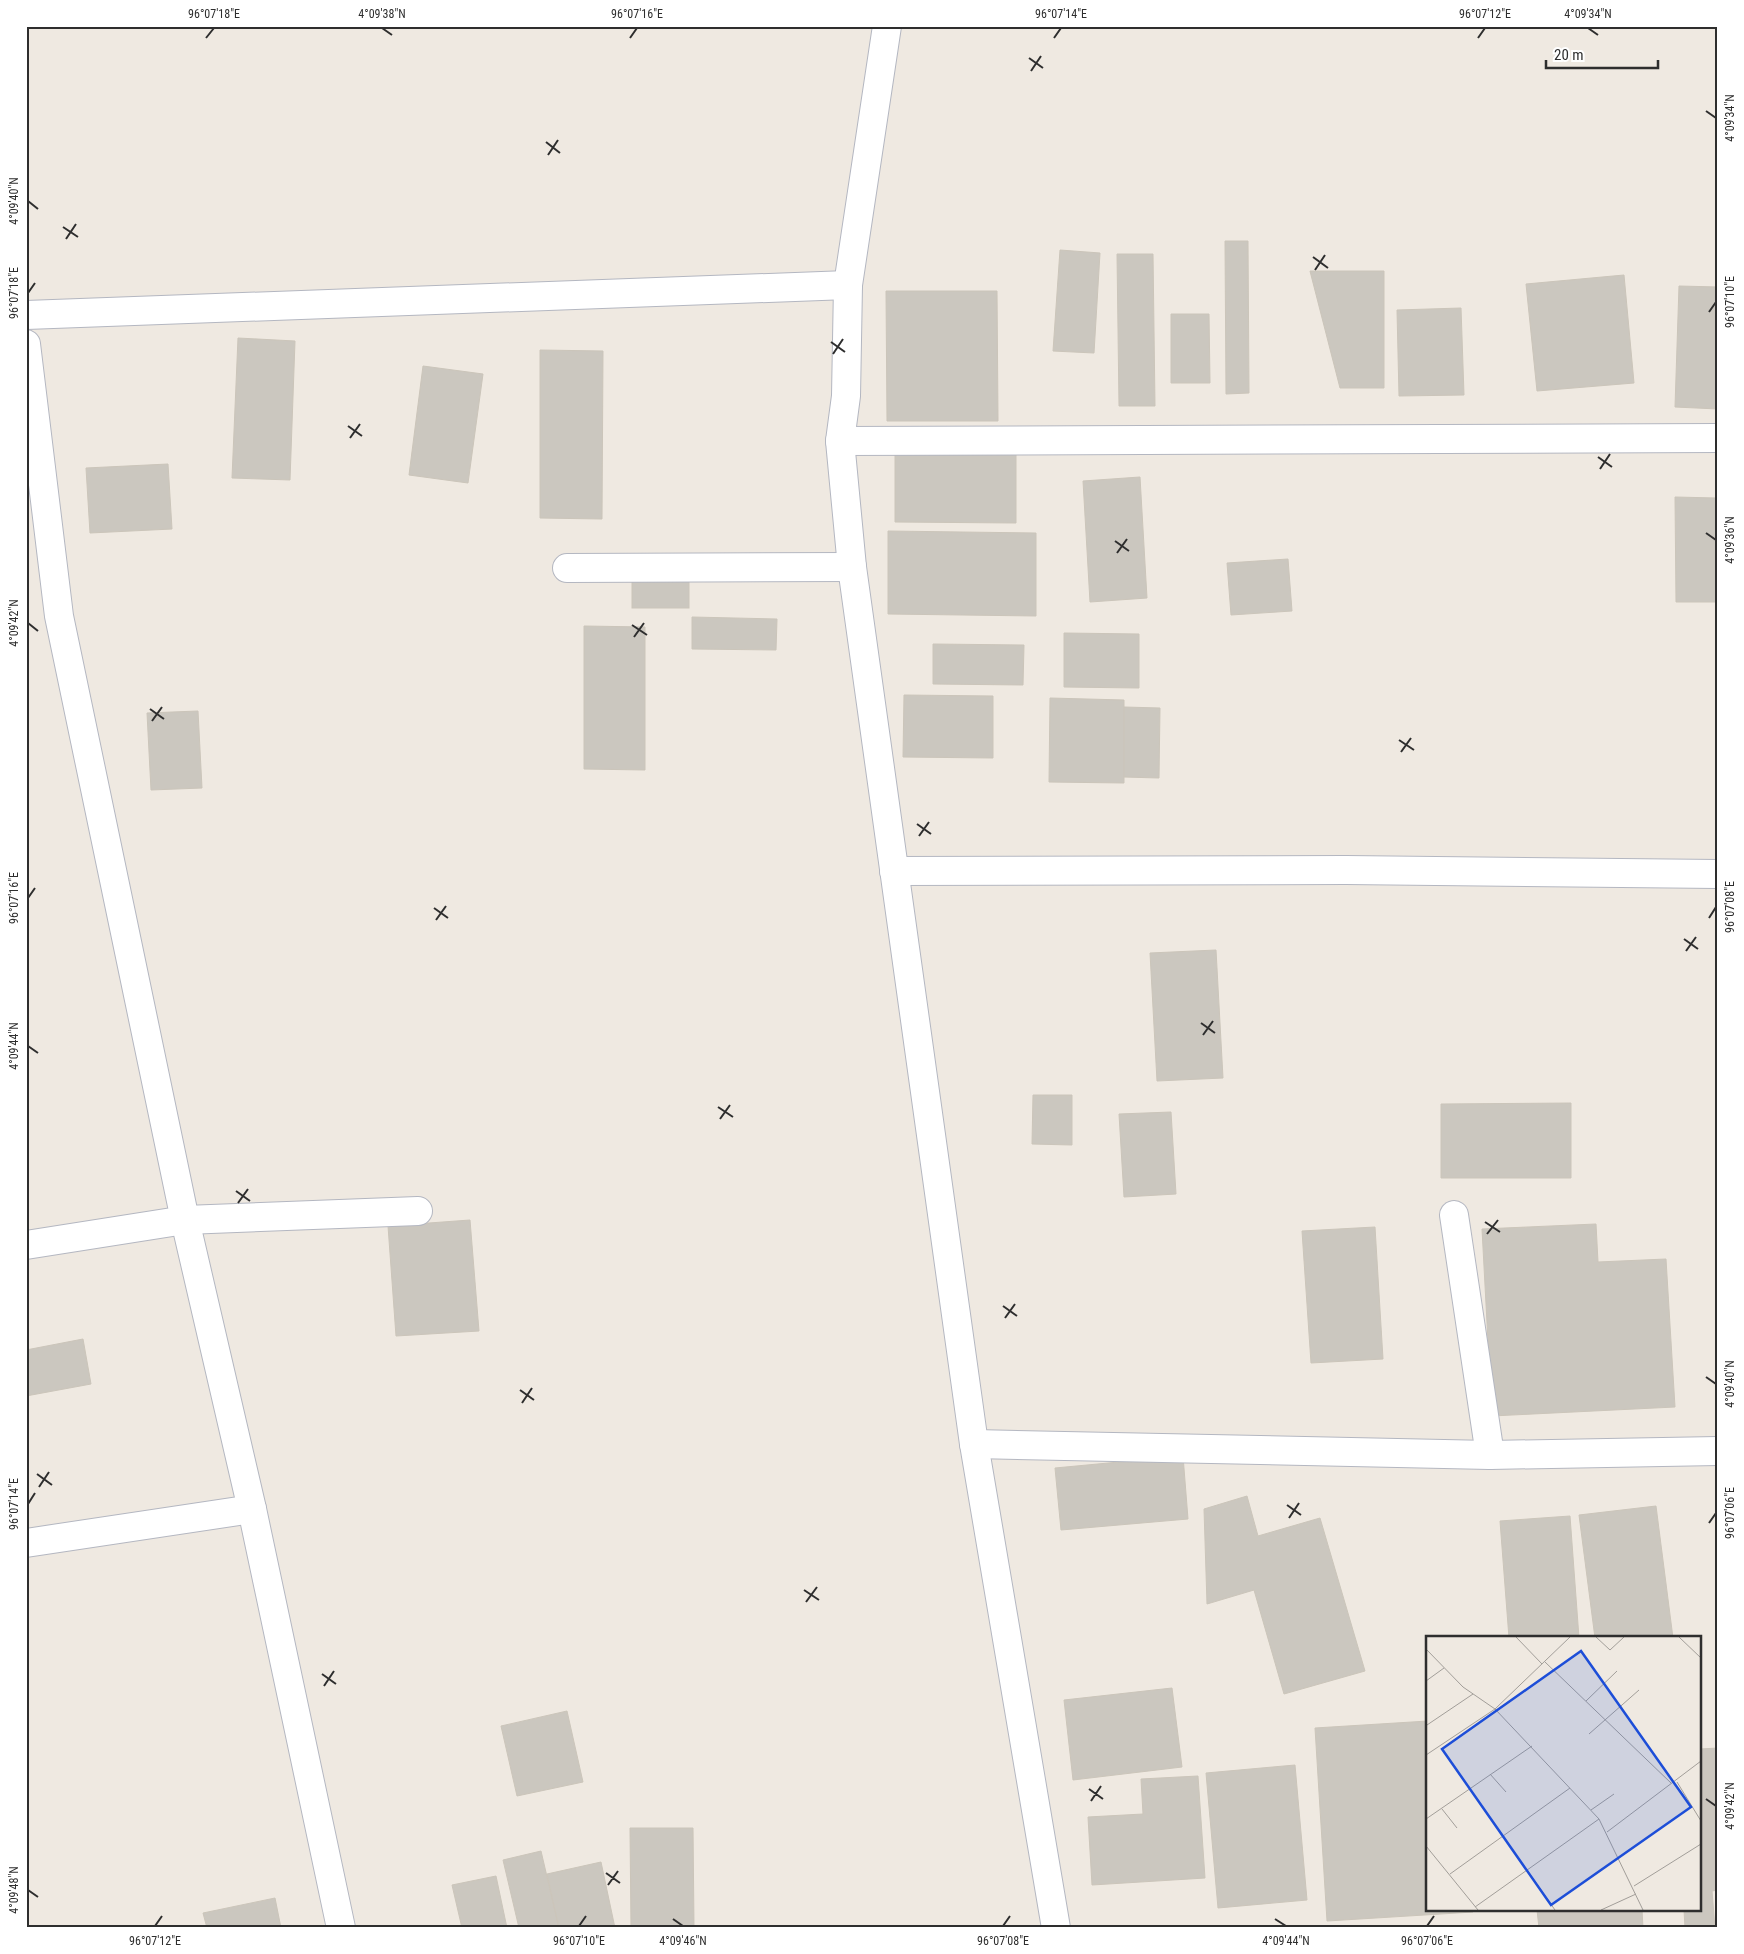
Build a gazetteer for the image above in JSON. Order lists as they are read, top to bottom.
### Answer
{
  "scale_bar": "20 m",
  "coordinates": [
    "96°07'18\"E",
    "4°09'38\"N",
    "96°07'16\"E",
    "96°07'14\"E",
    "96°07'12\"E",
    "4°09'34\"N",
    "4°09'40\"N",
    "96°07'10\"E",
    "4°09'36\"N",
    "4°09'42\"N",
    "96°07'08\"E",
    "4°09'44\"N",
    "96°07'06\"E",
    "4°09'48\"N",
    "4°09'46\"N"
  ]
}
